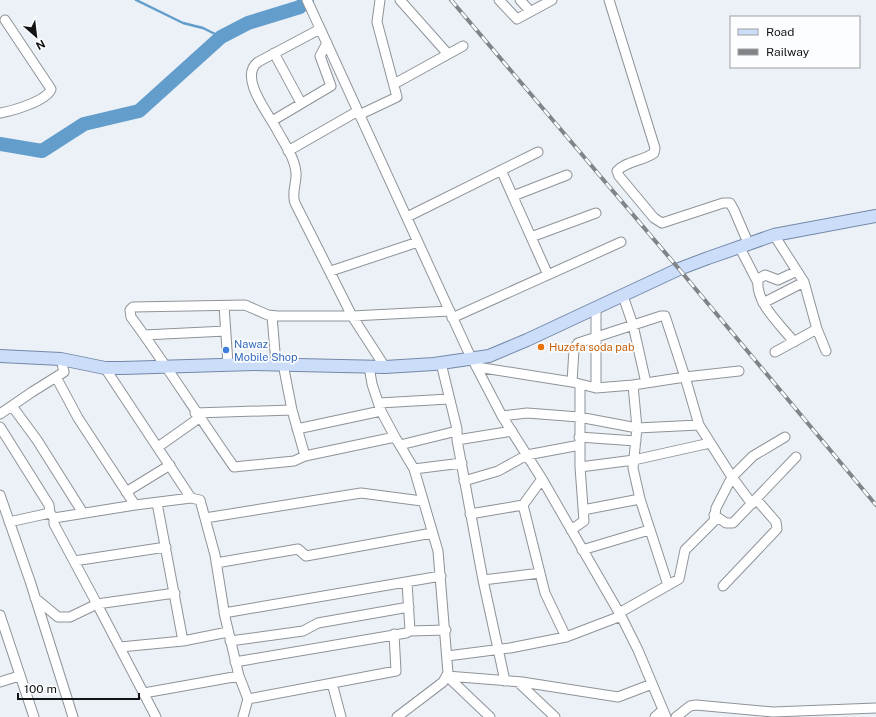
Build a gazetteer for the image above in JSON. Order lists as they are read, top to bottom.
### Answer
{
  "places": ["Huzefa soda pab", "Nawaz Mobile Shop"],
  "legend": ["Road", "Railway"],
  "scale_bar": "100 m",
  "north": "bottom right"
}
